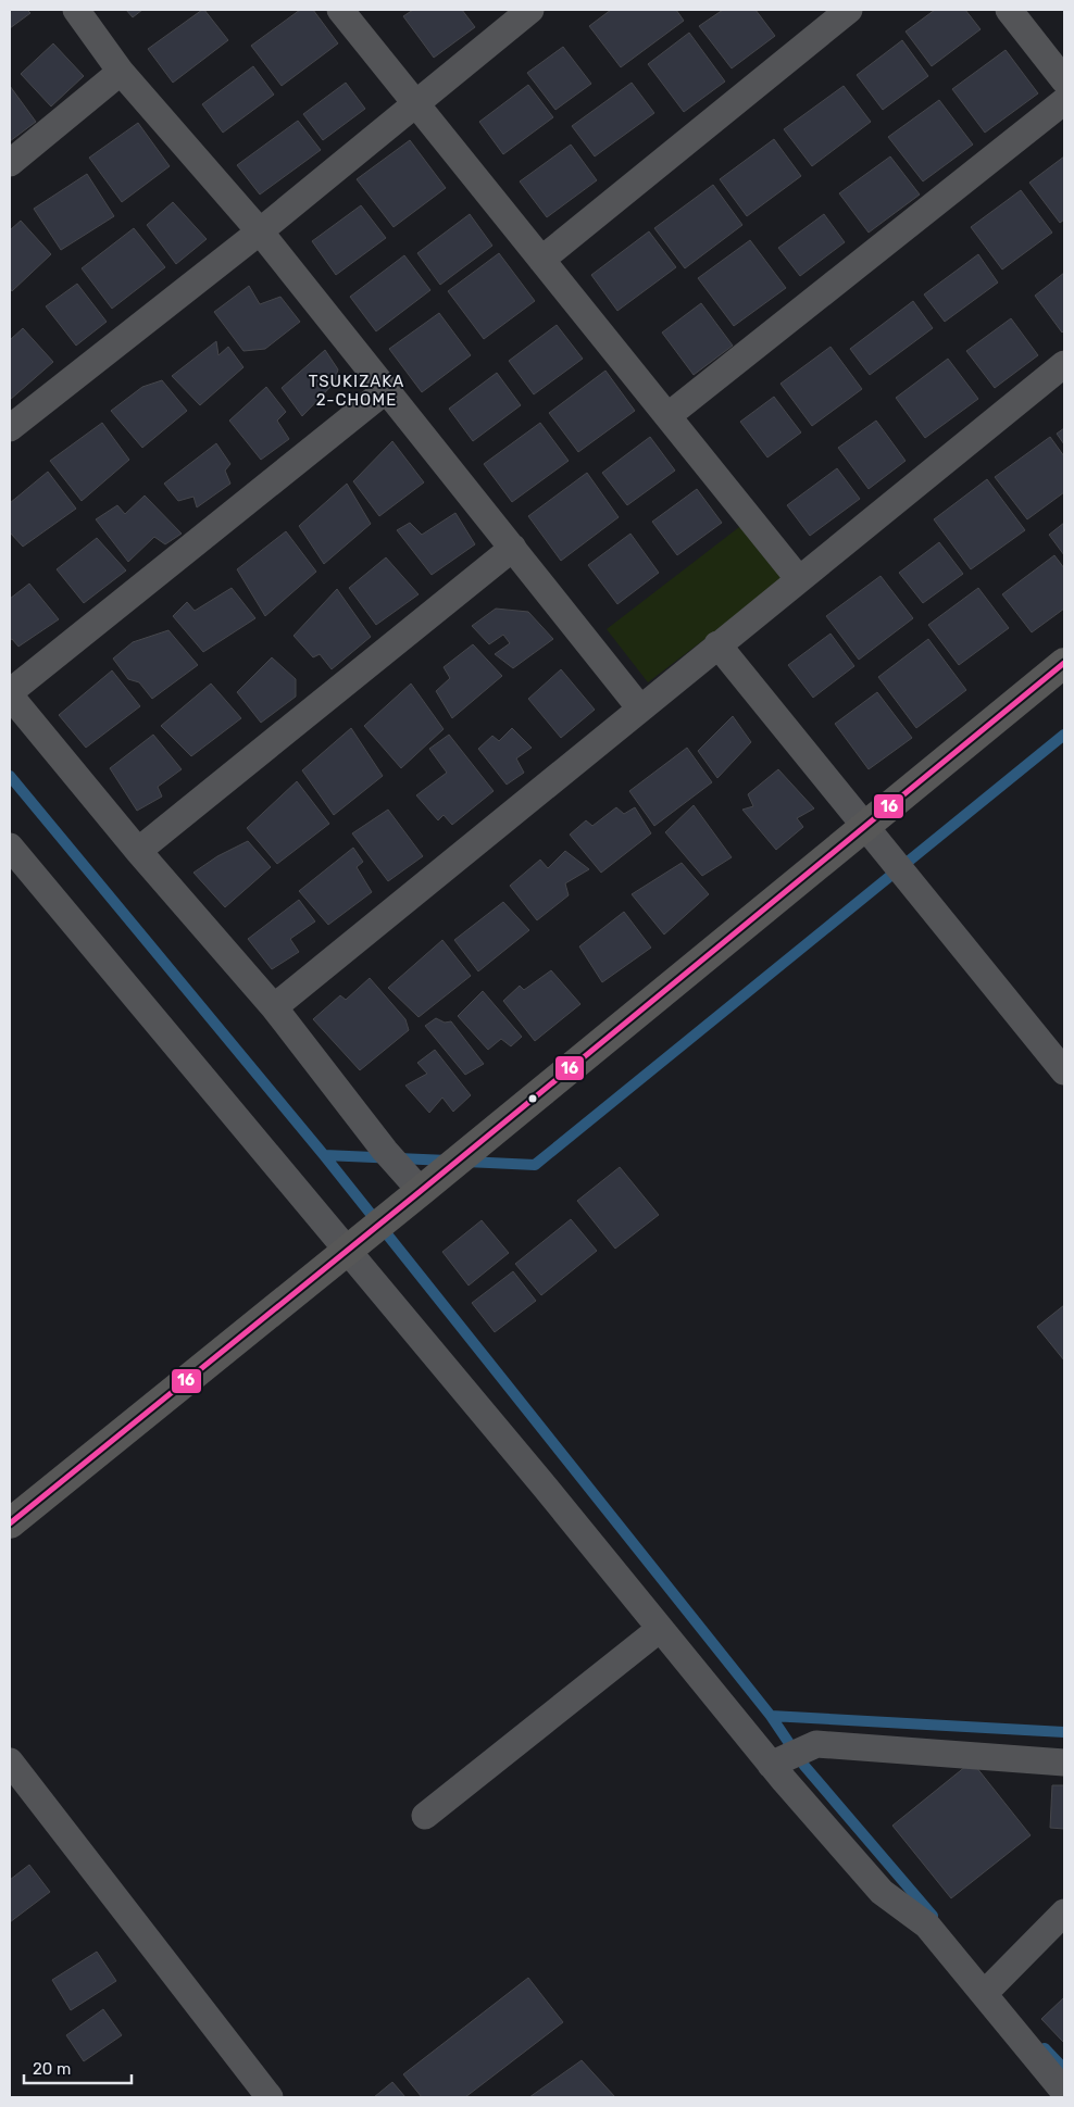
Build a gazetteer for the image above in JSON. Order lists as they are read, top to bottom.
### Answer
{
  "districts": ["TSUKIZAKA 2-CHOME"],
  "lines": ["transit line 16"],
  "scale_bar": "20 m"
}
